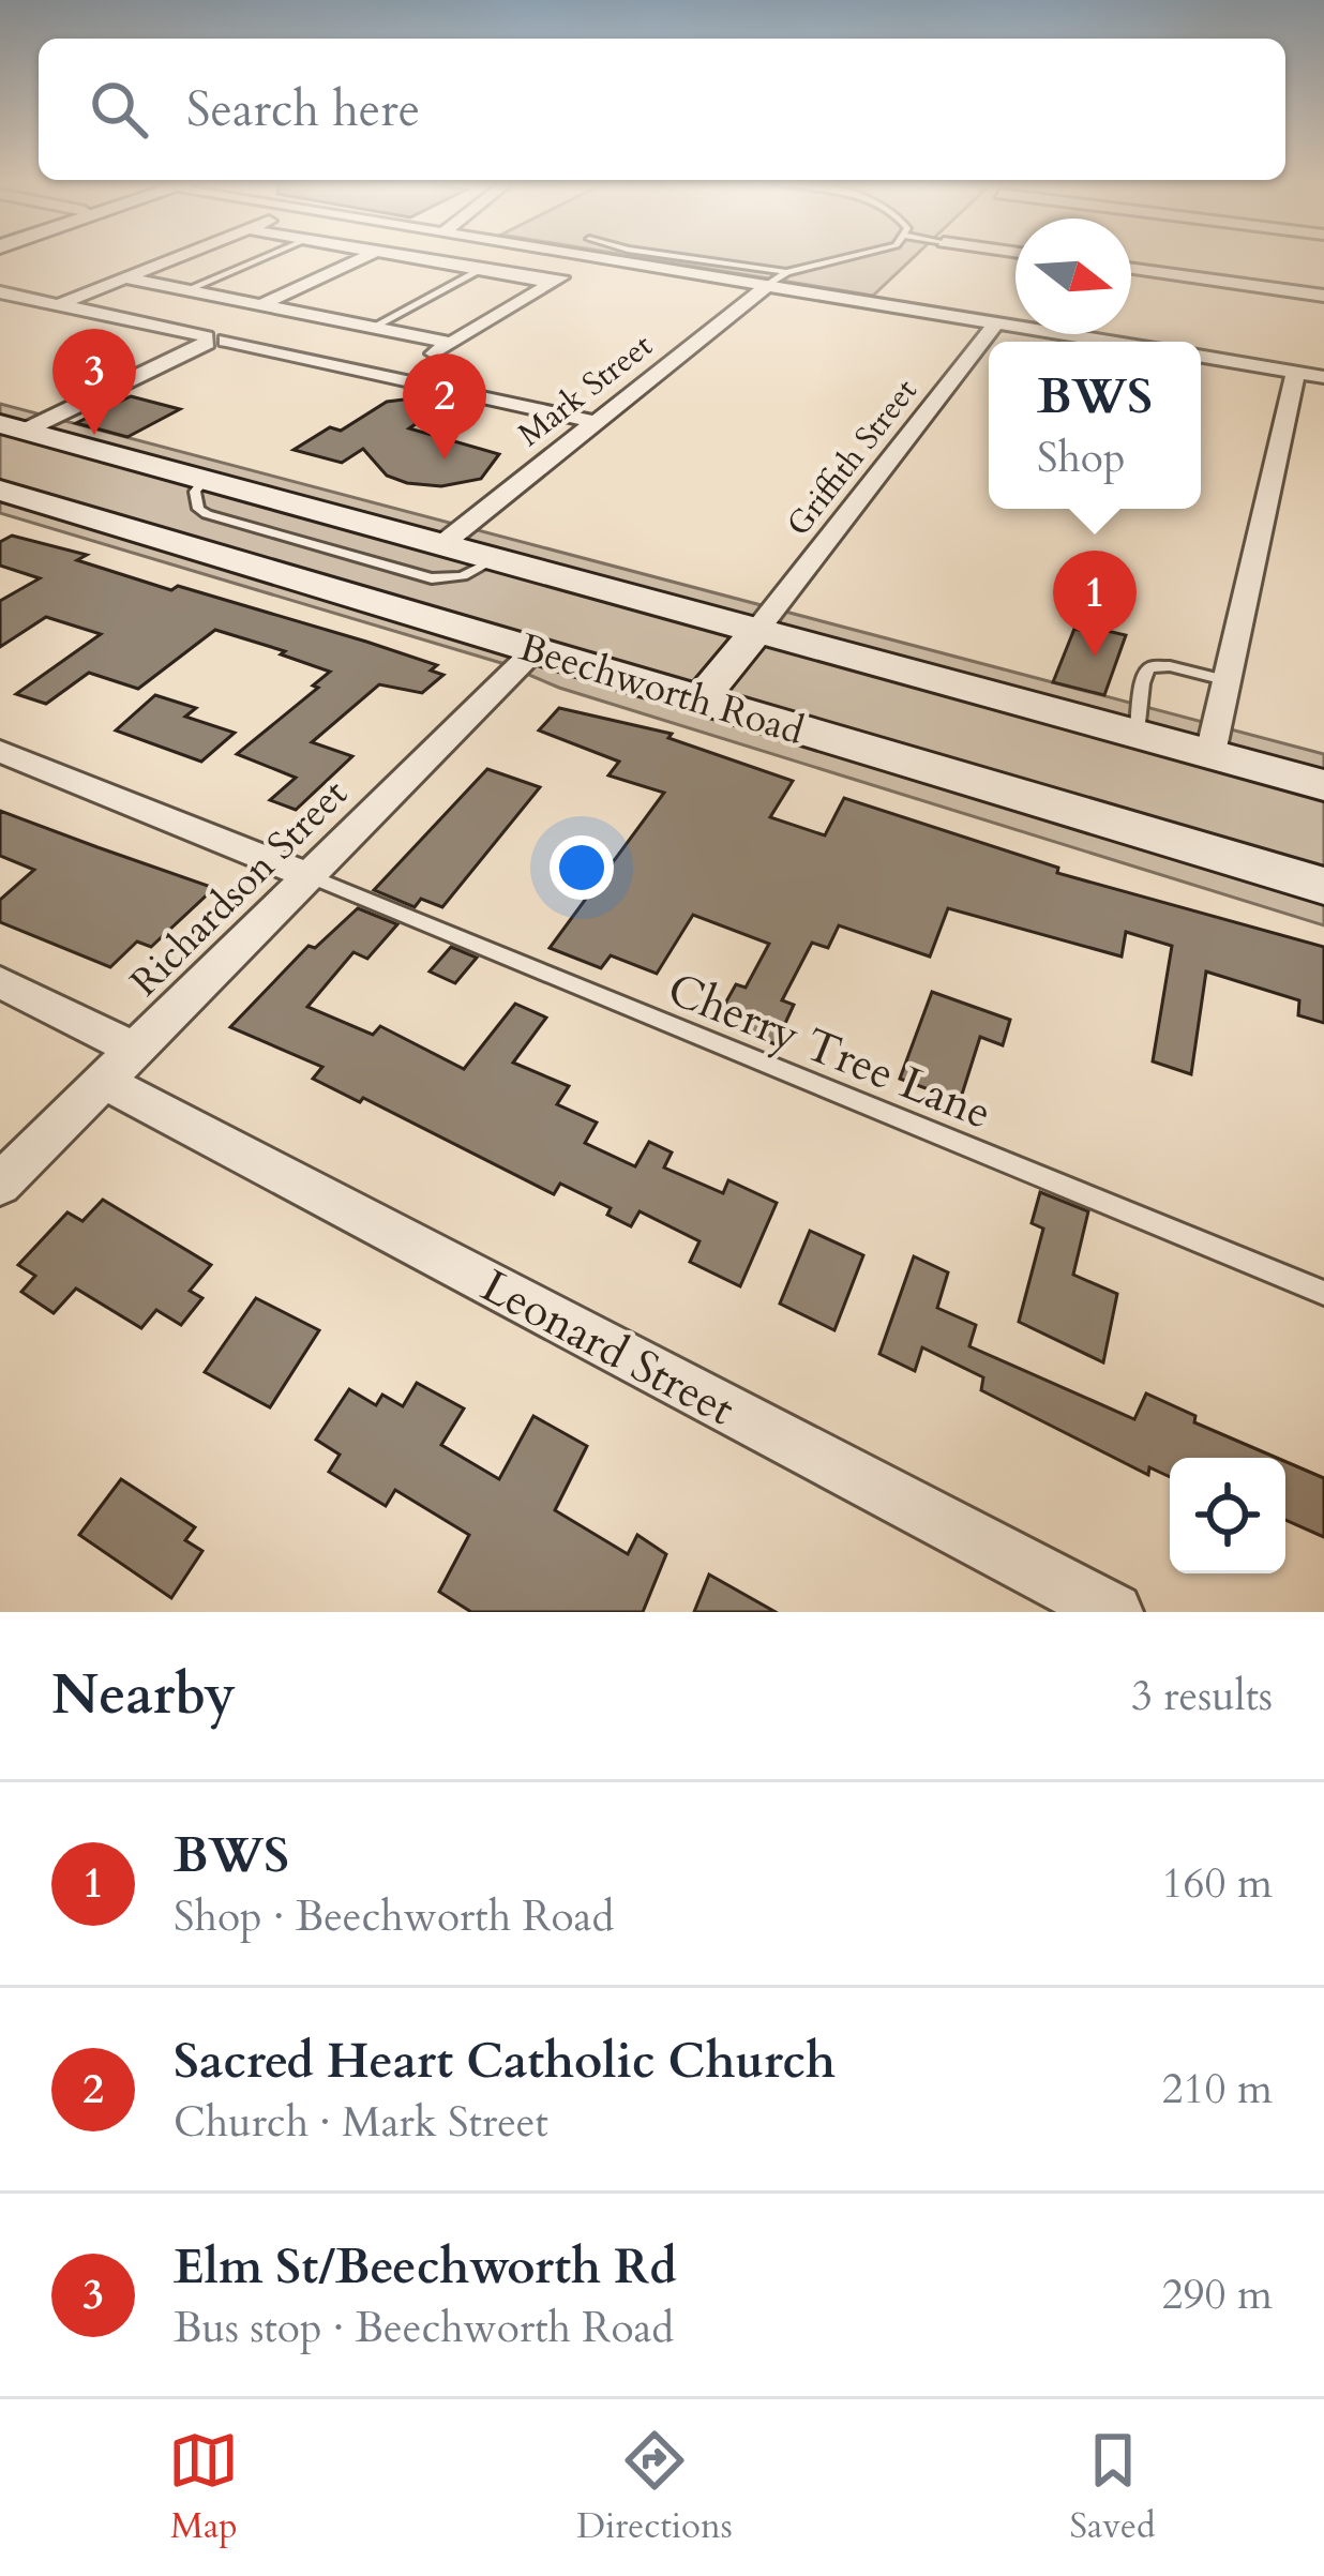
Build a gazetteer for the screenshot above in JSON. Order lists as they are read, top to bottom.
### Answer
{
  "streets": {
    "main road": ["Beechworth Road"],
    "street": [
      "Mark Street",
      "Griffith Street",
      "Richardson Street",
      "Leonard Street"
    ],
    "lane": ["Cherry Tree Lane"]
  },
  "crossings": [
    ["Mark Street", "Beechworth Road"],
    ["Griffith Street", "Beechworth Road"],
    ["Beechworth Road", "Richardson Street"],
    ["Richardson Street", "Cherry Tree Lane"],
    ["Richardson Street", "Leonard Street"]
  ],
  "north": "right",
  "page": {
    "search": "Search here",
    "pins": ["3", "2", "1"],
    "popup": ["BWS", "Shop"],
    "heading": ["Nearby", "3 results"],
    "list": [
      {
        "mark": "1",
        "name": "BWS",
        "note": "Shop · Beechworth Road",
        "value": "160 m"
      },
      {
        "mark": "2",
        "name": "Sacred Heart Catholic Church",
        "note": "Church · Mark Street",
        "value": "210 m"
      },
      {
        "mark": "3",
        "name": "Elm St/Beechworth Rd",
        "note": "Bus stop · Beechworth Road",
        "value": "290 m"
      }
    ],
    "nav": ["Map", "Directions", "Saved"]
  }
}
